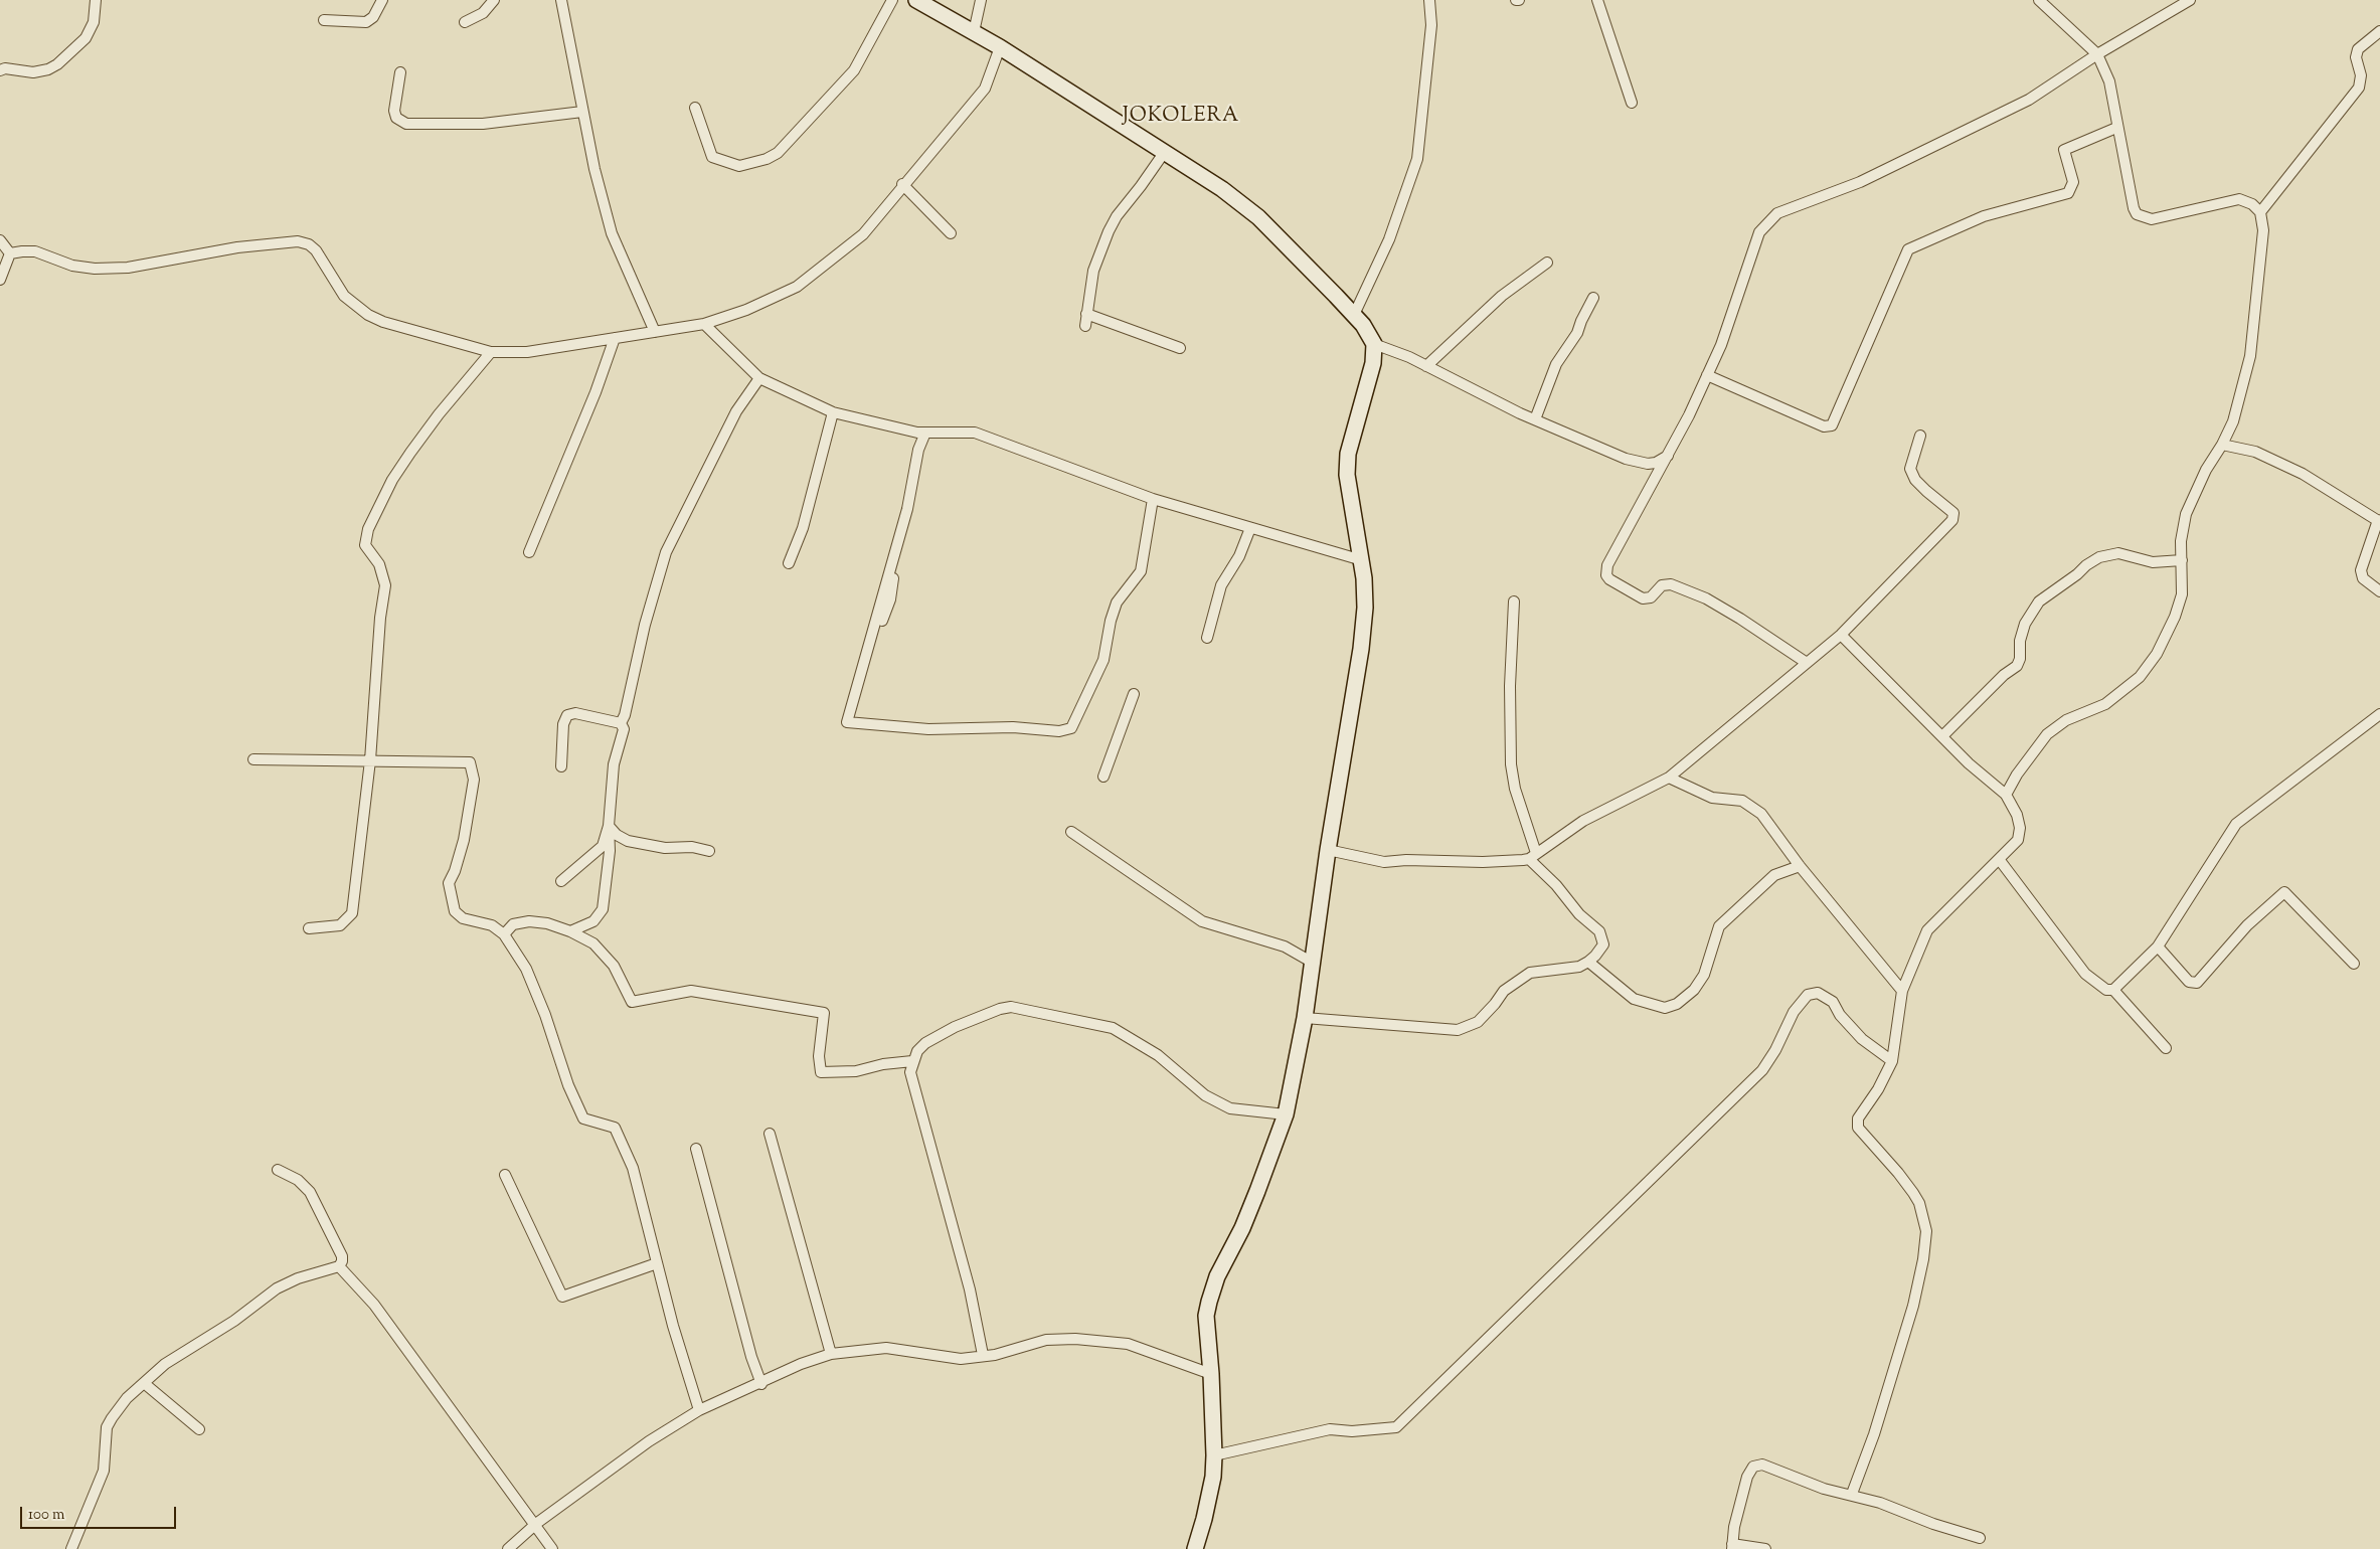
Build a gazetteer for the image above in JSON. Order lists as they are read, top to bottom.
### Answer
{
  "districts": ["JOKOLERA"],
  "scale_bar": "100 m"
}
